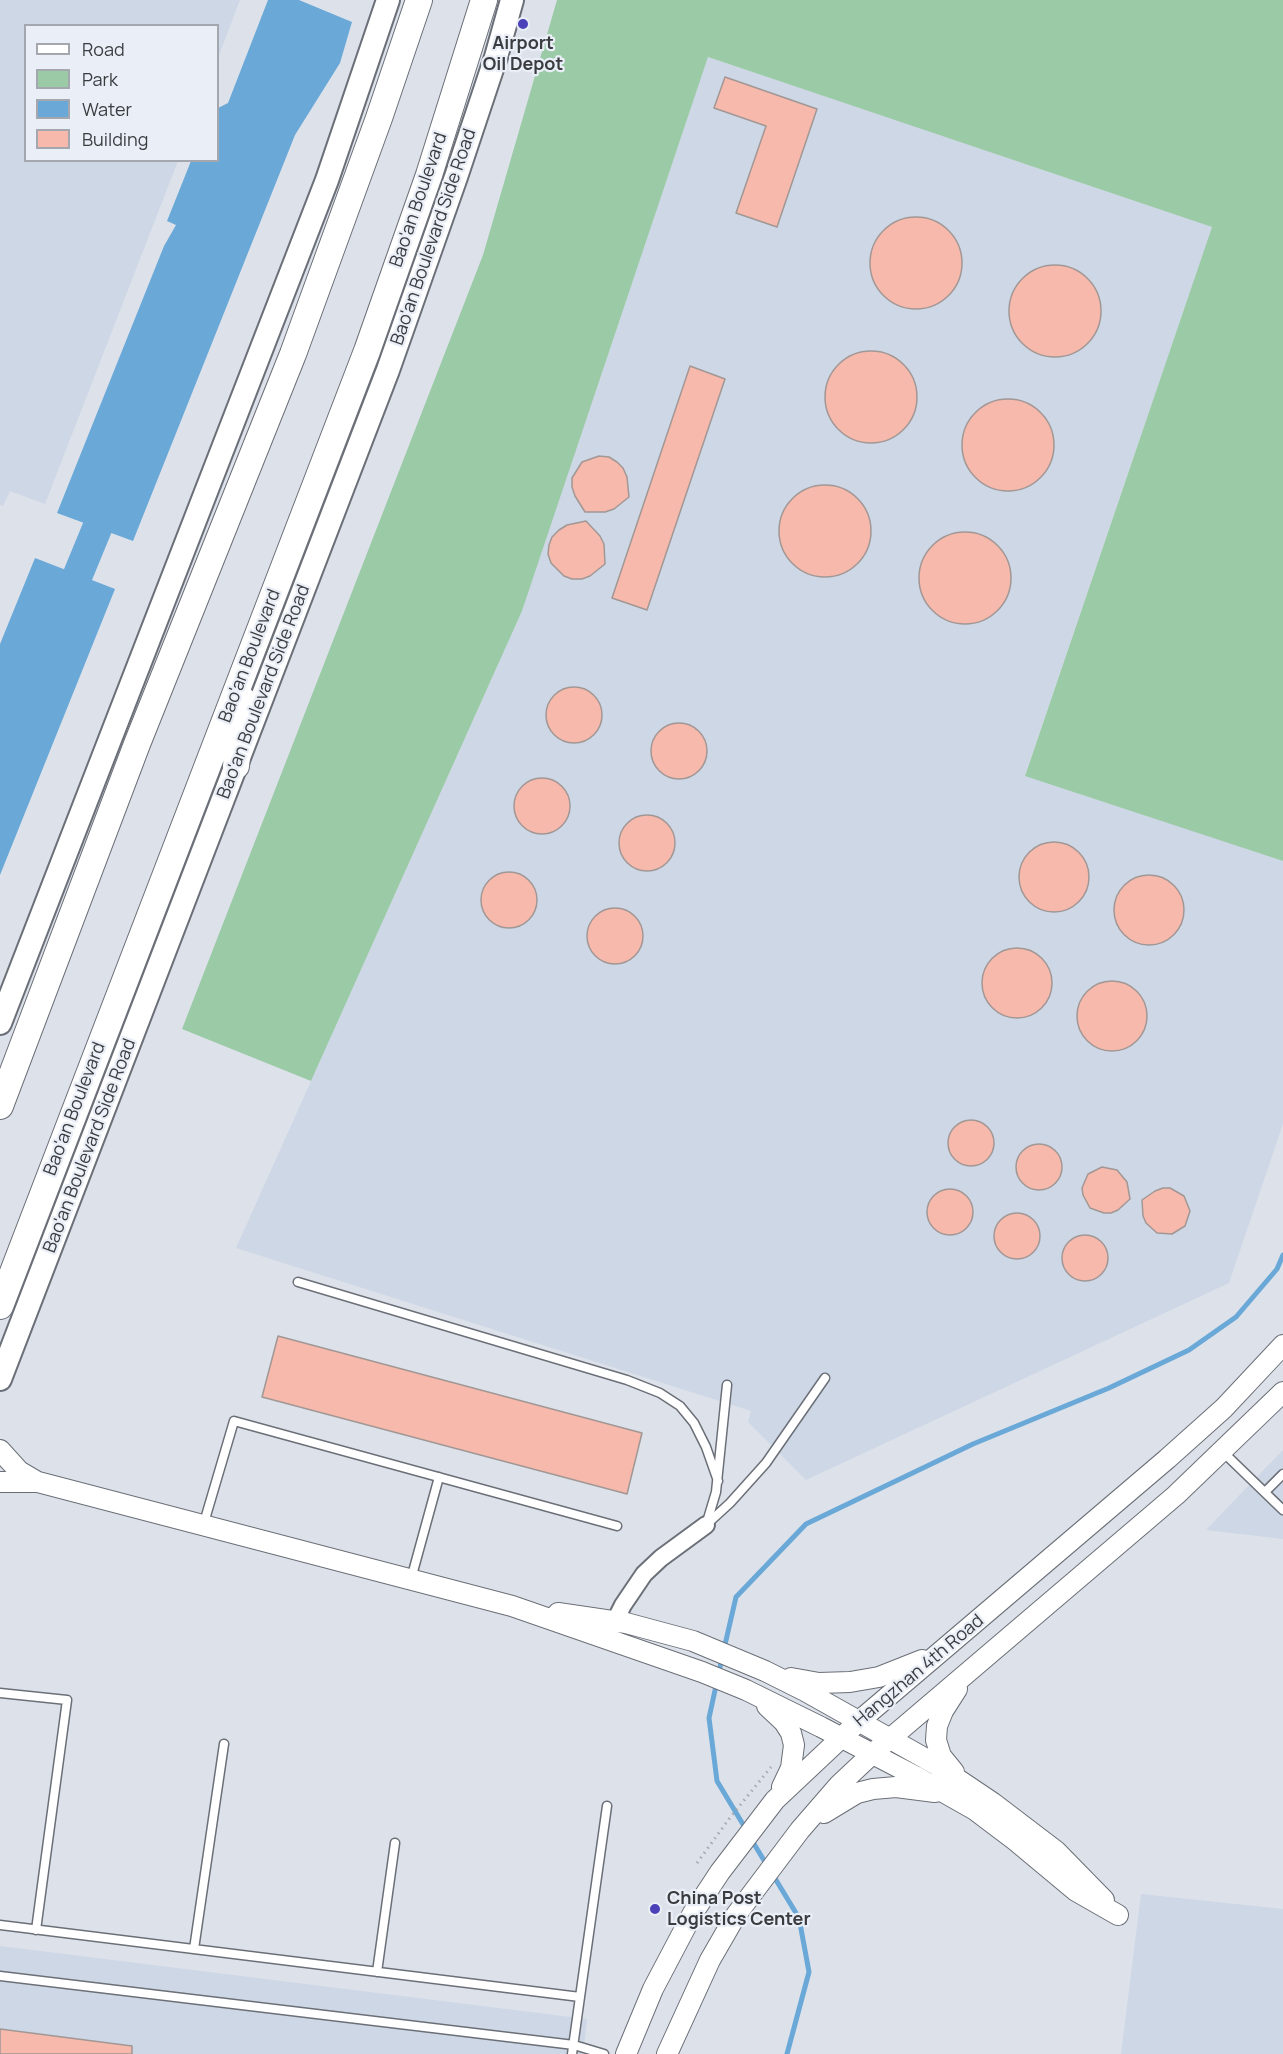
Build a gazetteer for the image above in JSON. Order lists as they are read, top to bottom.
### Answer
{
  "streets": {
    "main road": ["Bao'an Boulevard", "Bao'an Boulevard Side Road"],
    "street": ["Hangzhan 4th Road"]
  },
  "places": ["Airport Oil Depot", "China Post Logistics Center"],
  "legend": [
    "Road",
    "Park",
    "Water",
    "Building"
  ]
}
